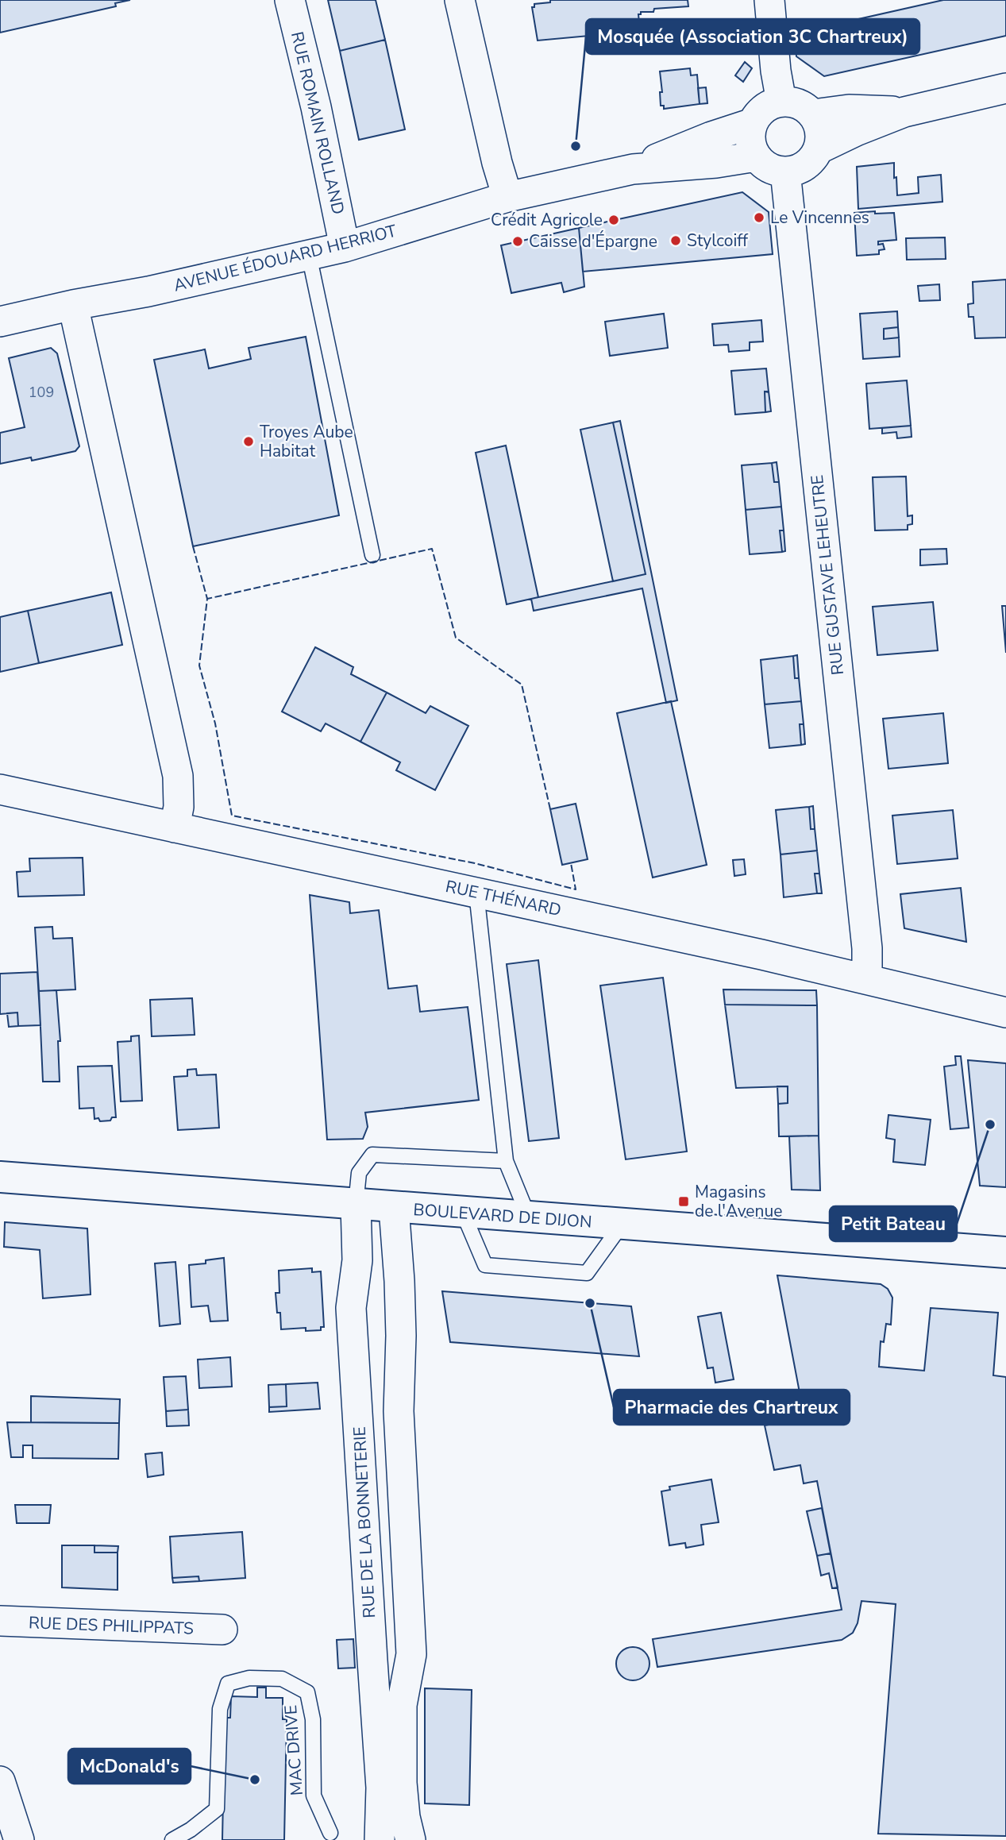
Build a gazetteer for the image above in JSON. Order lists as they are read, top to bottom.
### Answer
{
  "streets": {
    "main road": ["BOULEVARD DE DIJON"],
    "street": [
      "RUE ROMAIN ROLLAND",
      "AVENUE ÉDOUARD HERRIOT",
      "RUE GUSTAVE LEHEUTRE",
      "RUE THÉNARD",
      "RUE DE LA BONNETERIE",
      "RUE DES PHILIPPATS"
    ],
    "lane": ["MAC DRIVE"]
  },
  "crossings": [
    ["RUE ROMAIN ROLLAND", "AVENUE ÉDOUARD HERRIOT"],
    ["AVENUE ÉDOUARD HERRIOT", "RUE GUSTAVE LEHEUTRE"],
    ["RUE GUSTAVE LEHEUTRE", "RUE THÉNARD"],
    ["BOULEVARD DE DIJON", "RUE DE LA BONNETERIE"]
  ],
  "places": {
    "other": [
      "Mosquée (Association 3C Chartreux)",
      "Le Vincennes",
      "Crédit Agricole",
      "Stylcoiff",
      "Caisse d'Épargne",
      "Troyes Aube Habitat",
      "Petit Bateau",
      "Pharmacie des Chartreux",
      "McDonald's"
    ],
    "transit": ["Magasins de l'Avenue"]
  },
  "house_numbers": ["109"]
}
